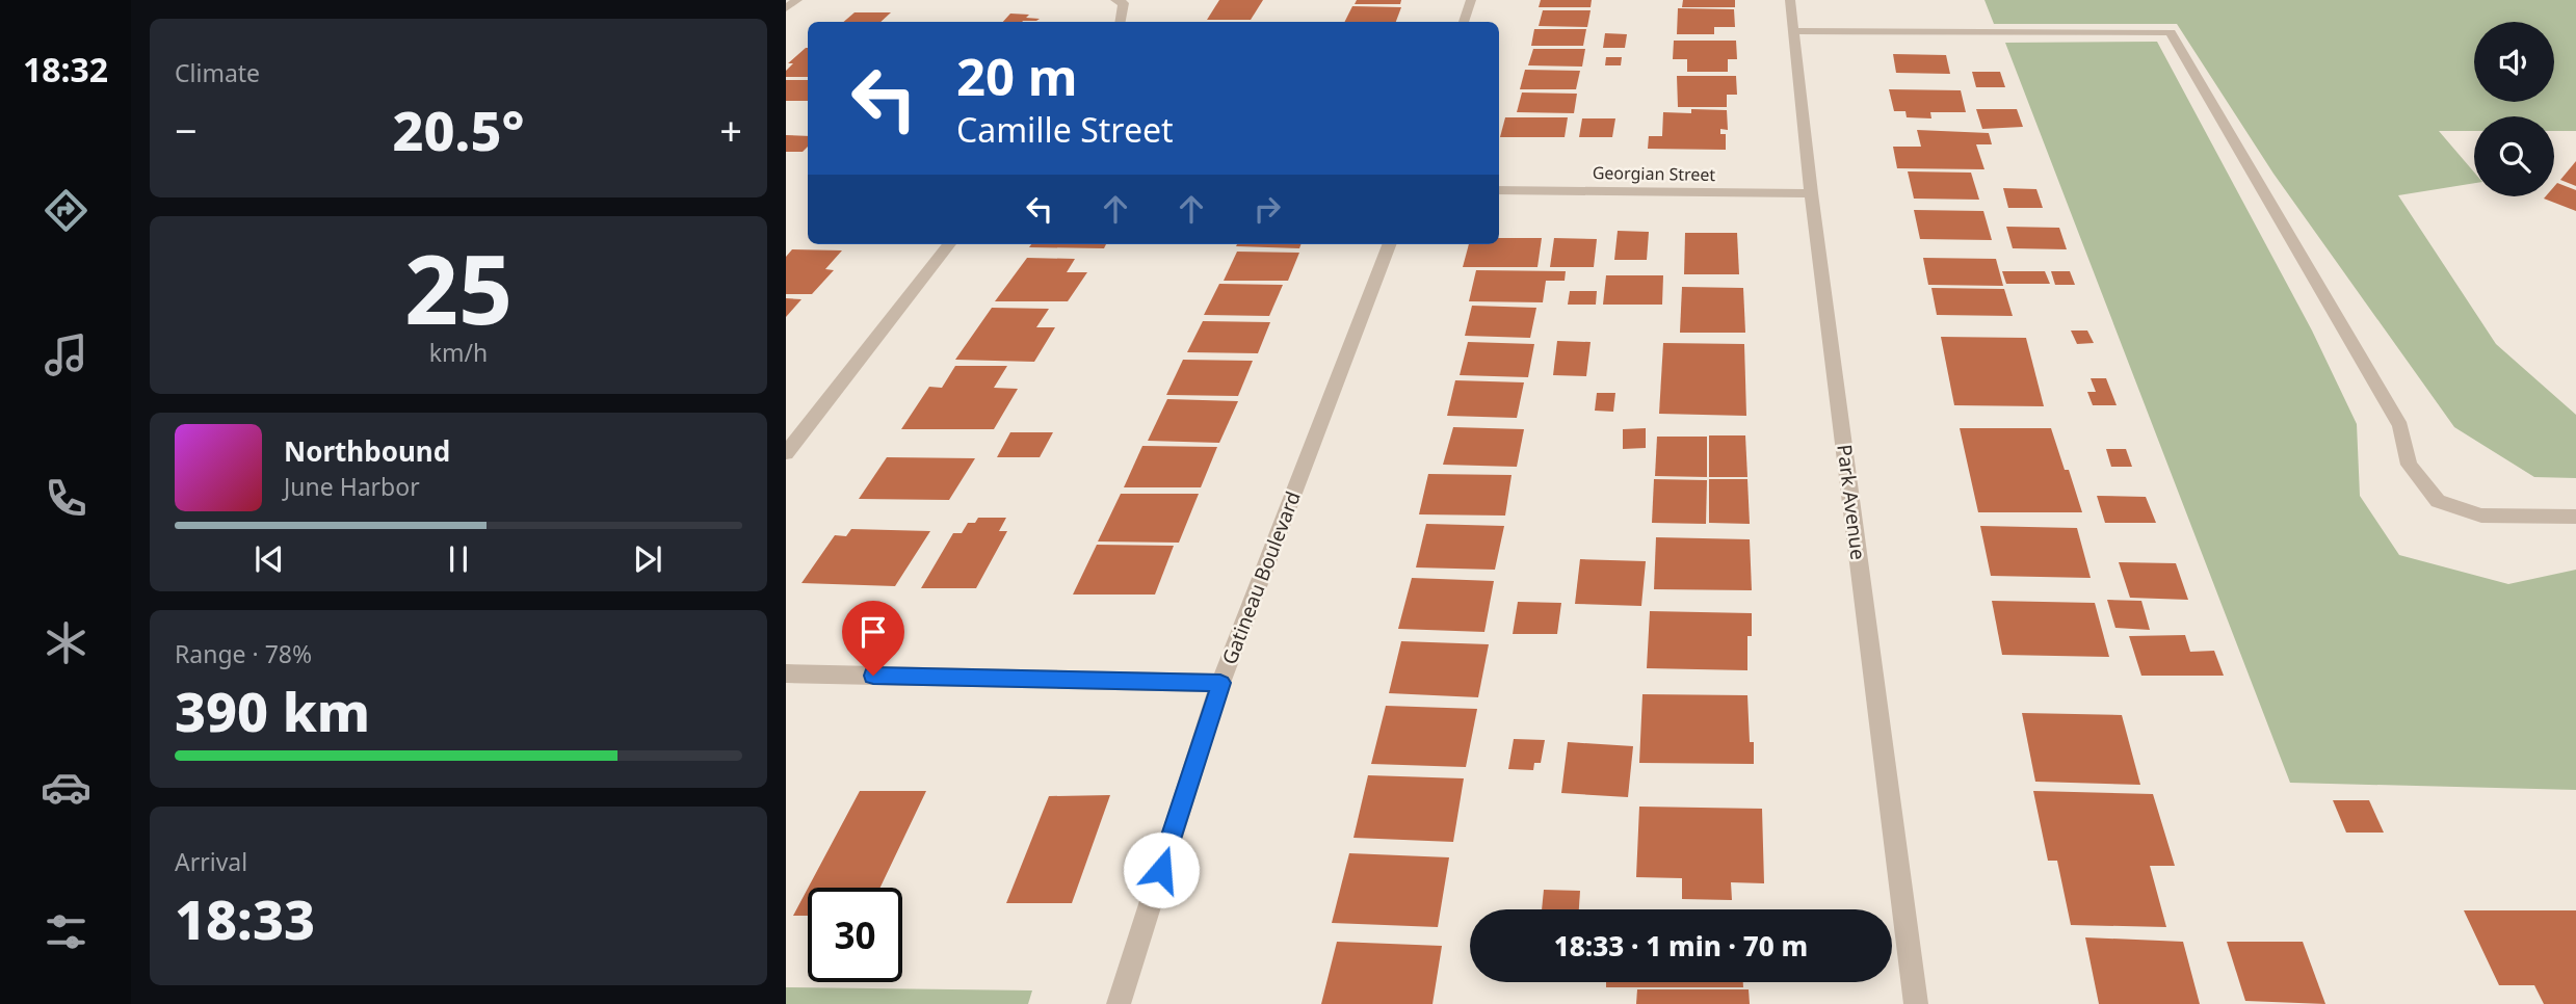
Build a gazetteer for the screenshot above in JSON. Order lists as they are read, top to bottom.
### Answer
{
  "streets": {
    "street": ["Georgian Street", "Park Avenue", "Gatineau Boulevard"]
  },
  "crossings": [
    ["Georgian Street", "Park Avenue"]
  ],
  "page": {
    "tabs": "18:32",
    "tile": [
      "Climate",
      ["25", "km/h"],
      ["Range · 78%", "390 km"],
      ["Arrival", "18:33"]
    ],
    "turn": ["20 m", "Camille Street"],
    "heat": ["−", "20.5°", "+"],
    "song": ["Northbound", "June Harbor"],
    "limit": "30",
    "trip": "18:33 · 1 min · 70 m"
  }
}
